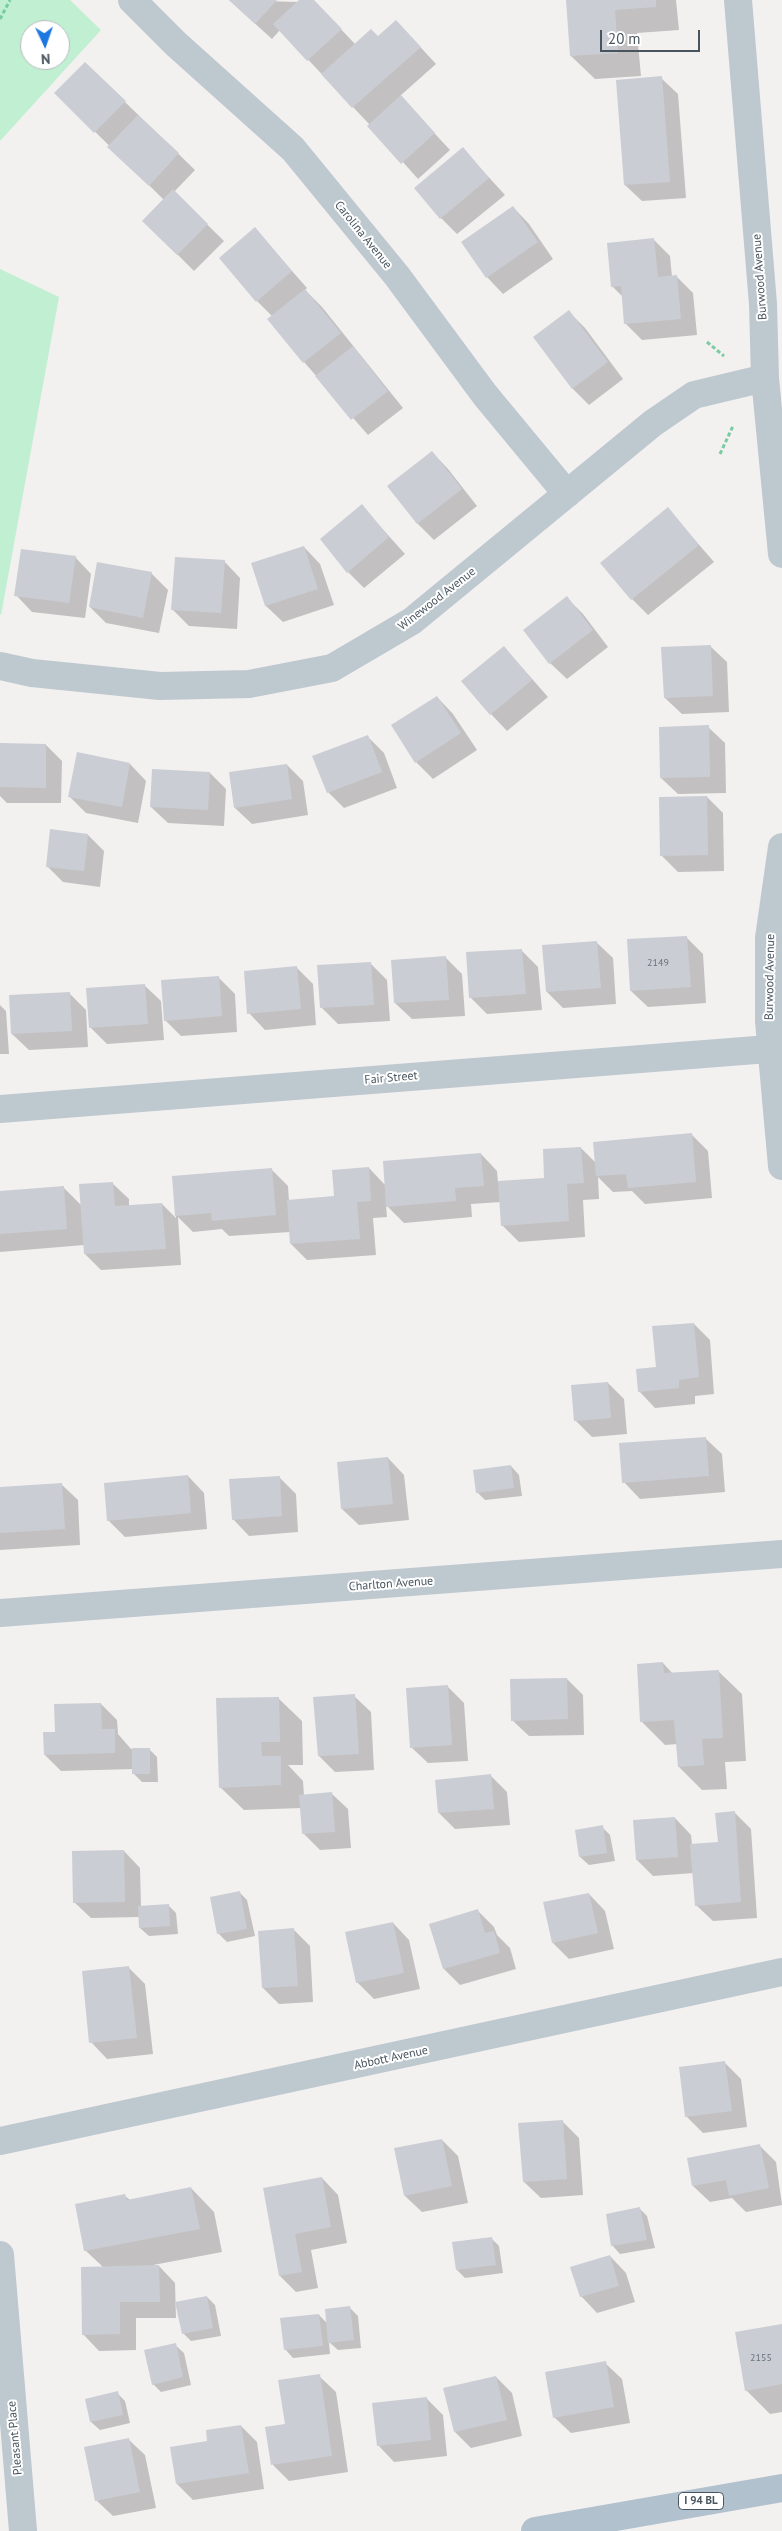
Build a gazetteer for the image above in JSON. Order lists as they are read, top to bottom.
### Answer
{
  "streets": {
    "main road": ["I 94 BL"],
    "street": [
      "Carolina Avenue",
      "Burwood Avenue",
      "Winewood Avenue",
      "Fair Street",
      "Charlton Avenue",
      "Abbott Avenue",
      "Pleasant Place"
    ]
  },
  "crossings": [
    ["Carolina Avenue", "Winewood Avenue"],
    ["Burwood Avenue", "Winewood Avenue"],
    ["Burwood Avenue", "Fair Street"]
  ],
  "house_numbers": ["2149", "2155"],
  "scale_bar": "20 m",
  "north": "bottom"
}
